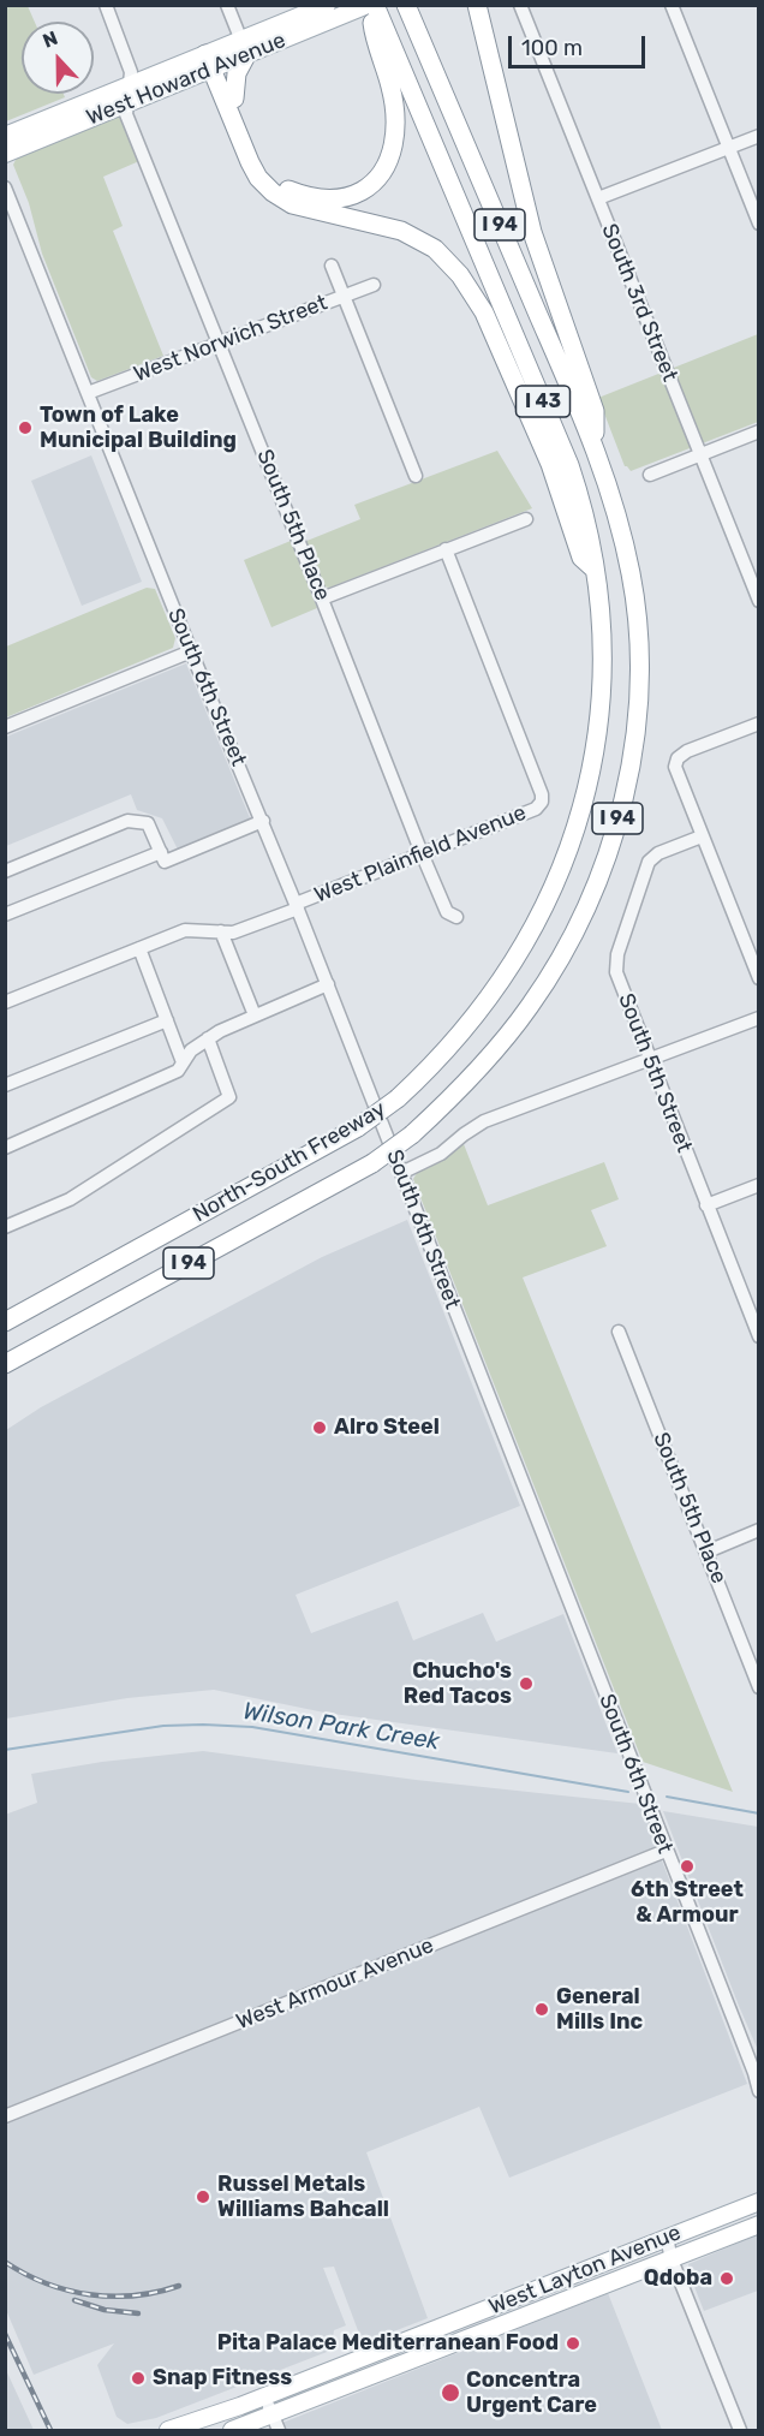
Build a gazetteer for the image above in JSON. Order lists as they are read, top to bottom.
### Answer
{
  "streets": {
    "highway": ["I 94", "I 43", "North-South Freeway"],
    "main road": ["West Howard Avenue", "West Layton Avenue"],
    "street": [
      "South 3rd Street",
      "West Norwich Street",
      "South 5th Place",
      "South 6th Street",
      "West Plainfield Avenue",
      "South 5th Street",
      "West Armour Avenue"
    ]
  },
  "crossings": [
    ["West Howard Avenue", "South 5th Place"],
    ["West Howard Avenue", "North-South Freeway"],
    ["West Norwich Street", "South 5th Place"],
    ["West Norwich Street", "South 6th Street"],
    ["South 5th Place", "West Plainfield Avenue"],
    ["South 6th Street", "West Plainfield Avenue"],
    ["South 6th Street", "West Armour Avenue"]
  ],
  "water": ["Wilson Park Creek"],
  "places": [
    "Town of Lake Municipal Building",
    "Alro Steel",
    "Chucho's Red Tacos",
    "6th Street & Armour",
    "General Mills Inc",
    "Russel Metals Williams Bahcall",
    "Qdoba",
    "Pita Palace Mediterranean Food",
    "Snap Fitness",
    "Concentra Urgent Care"
  ],
  "scale_bar": "100 m",
  "north": "top"
}
